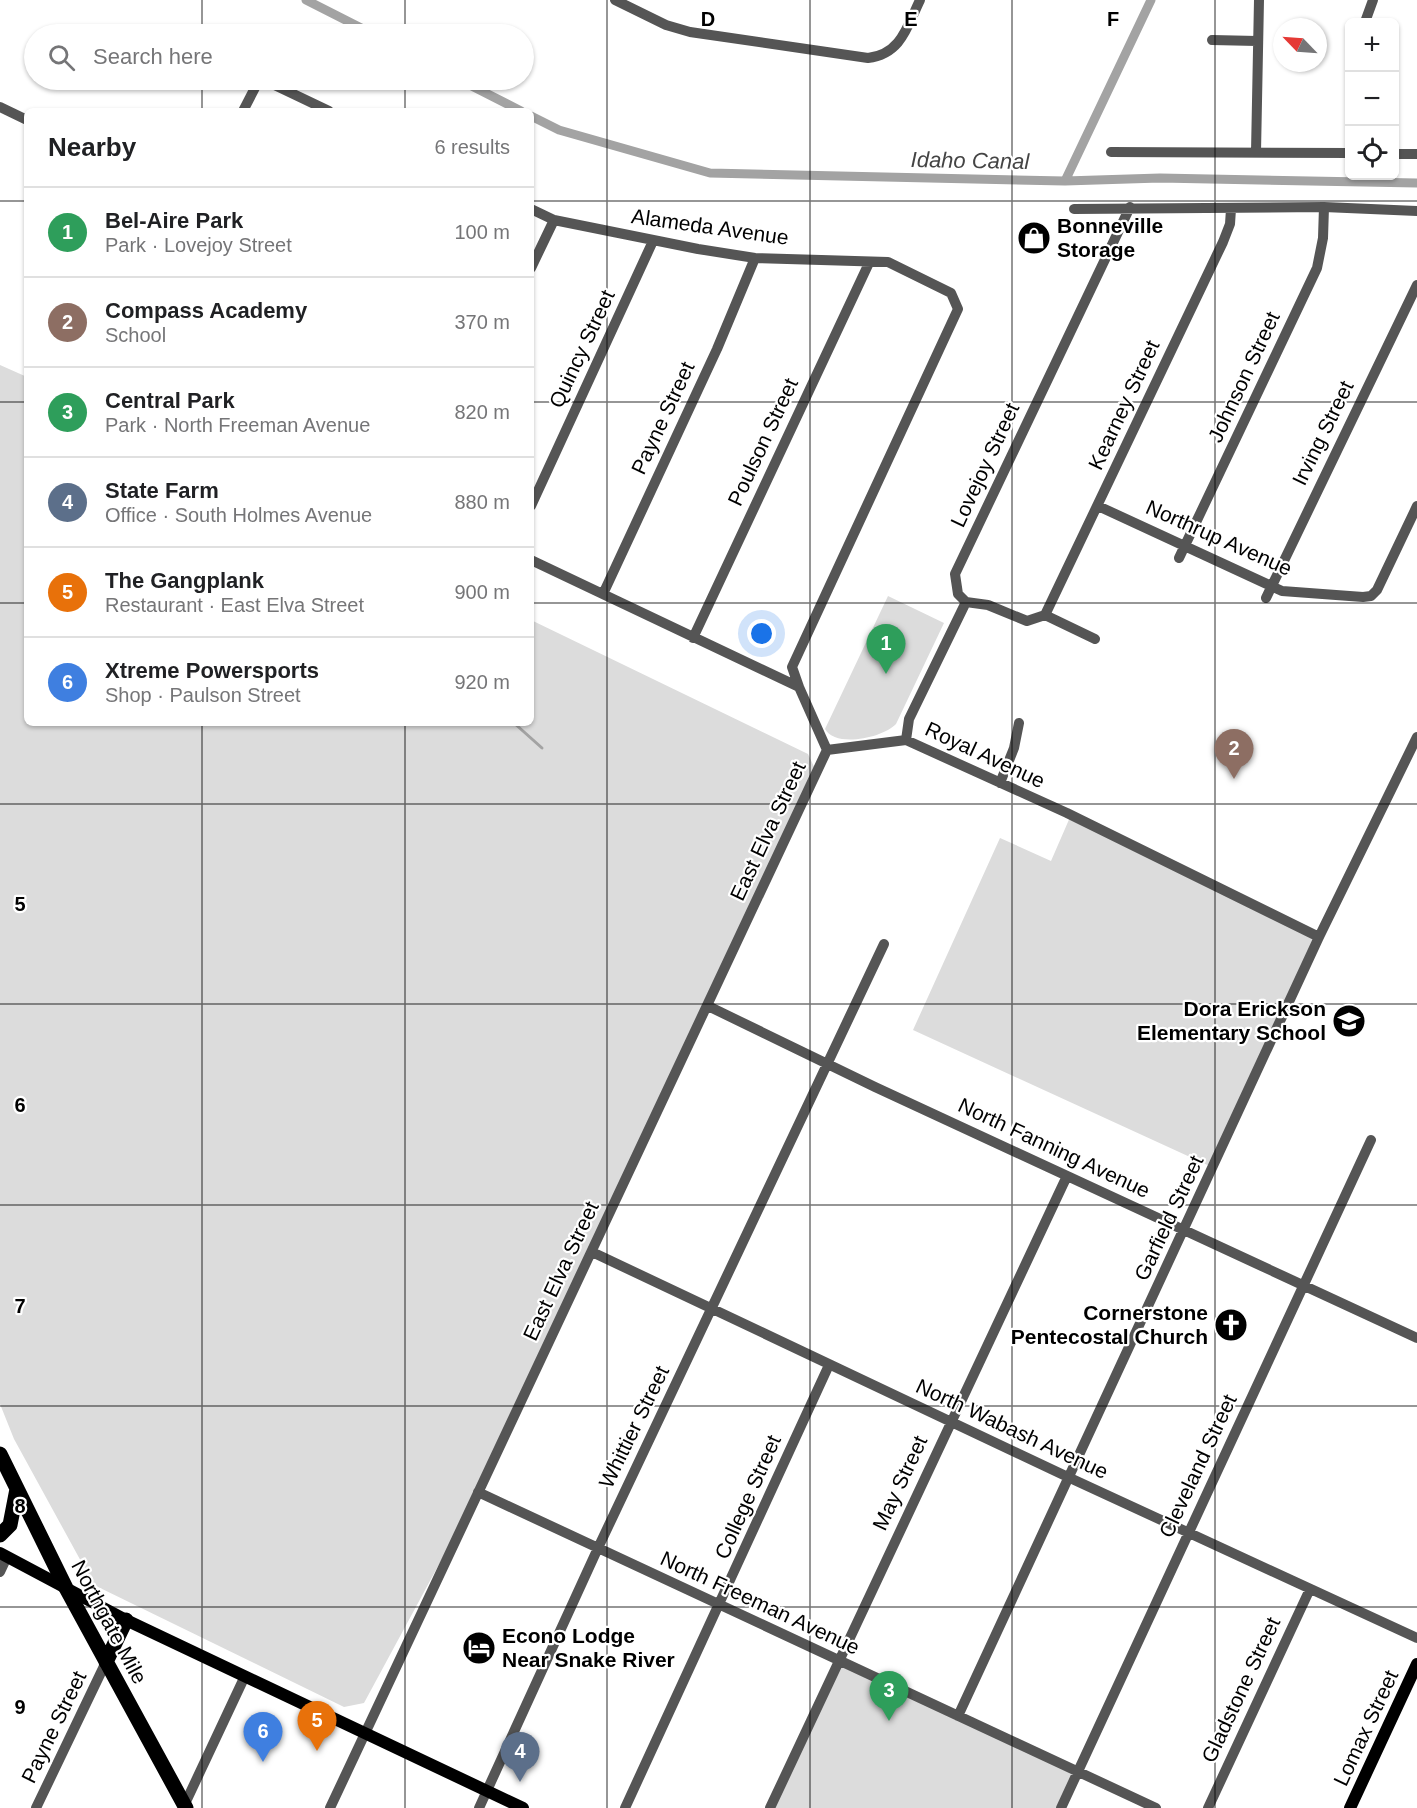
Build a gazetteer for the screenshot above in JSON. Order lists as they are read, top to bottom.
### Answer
{
  "streets": {
    "highway": ["Northgate Mile"],
    "main road": ["Lomax Street"],
    "street": [
      "Alameda Avenue",
      "Quincy Street",
      "Johnson Street",
      "Kearney Street",
      "Payne Street",
      "Irving Street",
      "Poulson Street",
      "Lovejoy Street",
      "Northrup Avenue",
      "Royal Avenue",
      "East Elva Street",
      "North Fanning Avenue",
      "Garfield Street",
      "Whittier Street",
      "North Wabash Avenue",
      "Cleveland Street",
      "May Street",
      "College Street",
      "North Freeman Avenue",
      "Gladstone Street"
    ]
  },
  "crossings": [
    ["Alameda Avenue", "Quincy Street"],
    ["Alameda Avenue", "Payne Street"],
    ["Alameda Avenue", "Poulson Street"],
    ["Johnson Street", "Northrup Avenue"],
    ["Kearney Street", "Northrup Avenue"],
    ["Payne Street", "Northgate Mile"],
    ["Irving Street", "Northrup Avenue"],
    ["Royal Avenue", "East Elva Street"],
    ["Royal Avenue", "Garfield Street"],
    ["East Elva Street", "North Fanning Avenue"],
    ["East Elva Street", "North Wabash Avenue"],
    ["East Elva Street", "North Freeman Avenue"],
    ["North Fanning Avenue", "Garfield Street"],
    ["North Fanning Avenue", "Whittier Street"],
    ["North Fanning Avenue", "Cleveland Street"],
    ["North Fanning Avenue", "May Street"],
    ["Garfield Street", "North Wabash Avenue"],
    ["Garfield Street", "North Freeman Avenue"],
    ["Whittier Street", "North Wabash Avenue"],
    ["Whittier Street", "North Freeman Avenue"],
    ["North Wabash Avenue", "Cleveland Street"],
    ["North Wabash Avenue", "May Street"],
    ["North Wabash Avenue", "College Street"],
    ["North Wabash Avenue", "Gladstone Street"],
    ["Cleveland Street", "North Freeman Avenue"],
    ["May Street", "North Freeman Avenue"],
    ["College Street", "North Freeman Avenue"]
  ],
  "water": ["Idaho Canal"],
  "places": {
    "shop": ["Bonneville Storage"],
    "school or university": ["Dora Erickson Elementary School"],
    "church": ["Cornerstone Pentecostal Church"],
    "hotel": ["Econo Lodge Near Snake River"]
  },
  "north": "top left",
  "page": {
    "map_buttons": ["+", "−"],
    "search": "Search here",
    "heading": ["Nearby", "6 results"],
    "list": [
      {
        "mark": "1",
        "name": "Bel-Aire Park",
        "note": "Park · Lovejoy Street",
        "value": "100 m"
      },
      {
        "mark": "2",
        "name": "Compass Academy",
        "note": "School",
        "value": "370 m"
      },
      {
        "mark": "3",
        "name": "Central Park",
        "note": "Park · North Freeman Avenue",
        "value": "820 m"
      },
      {
        "mark": "4",
        "name": "State Farm",
        "note": "Office · South Holmes Avenue",
        "value": "880 m"
      },
      {
        "mark": "5",
        "name": "The Gangplank",
        "note": "Restaurant · East Elva Street",
        "value": "900 m"
      },
      {
        "mark": "6",
        "name": "Xtreme Powersports",
        "note": "Shop · Paulson Street",
        "value": "920 m"
      }
    ],
    "pins": [
      "1",
      "2",
      "3",
      "5",
      "6",
      "4"
    ]
  },
  "grid": {
    "columns": ["D", "E", "F"],
    "rows": [
      "5",
      "6",
      "7",
      "8",
      "9"
    ]
  }
}
